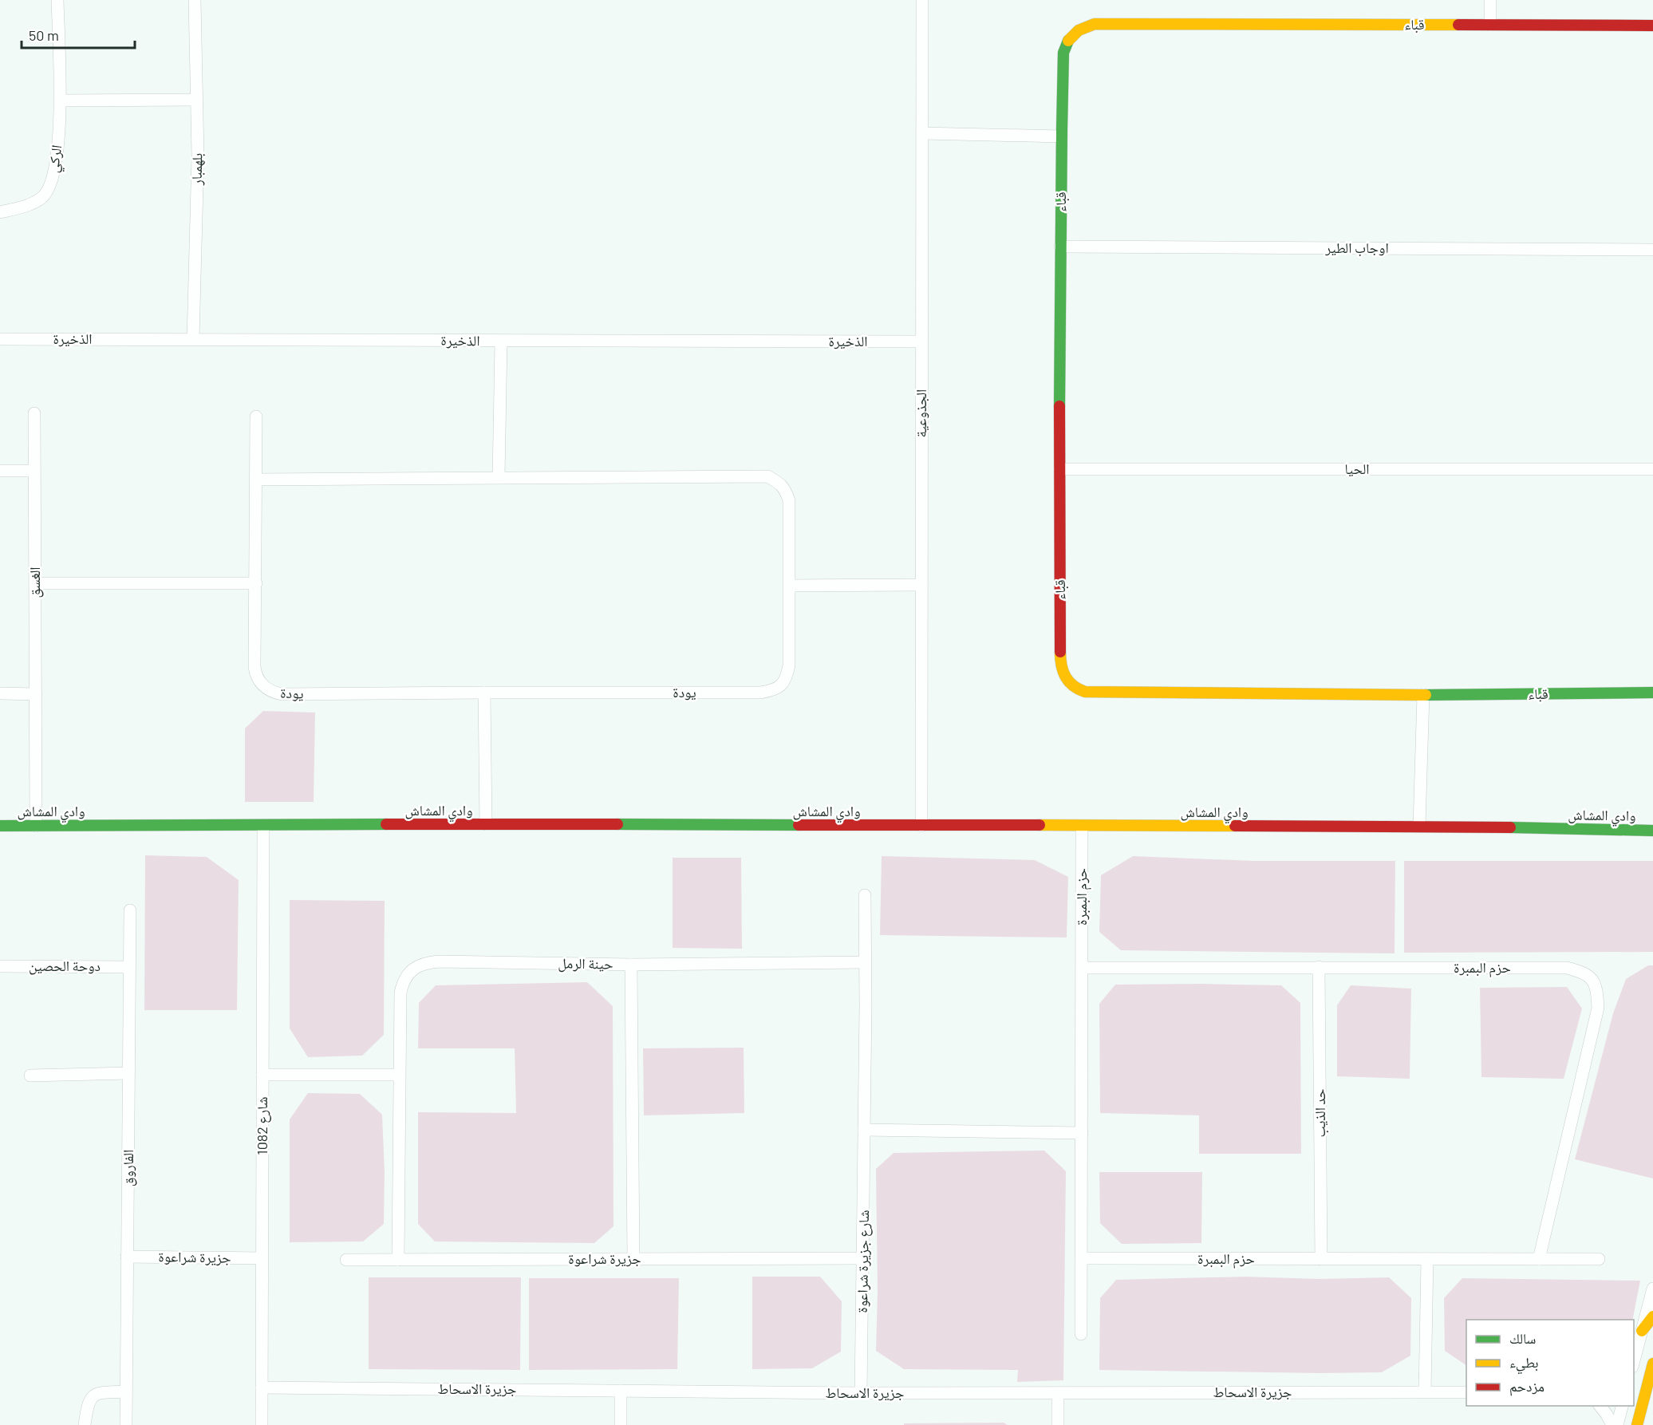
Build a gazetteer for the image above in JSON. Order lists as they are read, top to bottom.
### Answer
{
  "streets": {
    "street": [
      "قباء",
      "الركي",
      "بلهمبار",
      "اوجاب الطير",
      "الذخيرة",
      "الجذوعية",
      "الحيا",
      "الغسق",
      "يودة",
      "وادي المشاش",
      "حزم البمبرة",
      "حينة الرمل",
      "دوحة الحصين",
      "حد الذيب",
      "شارع 1082",
      "الفاروق",
      "جزيرة شراعوة",
      "شارع جزيرة شراعوة",
      "جزيرة الاسحاط"
    ]
  },
  "crossings": [
    ["قباء", "اوجاب الطير"],
    ["قباء", "الحيا"],
    ["بلهمبار", "الذخيرة"],
    ["الذخيرة", "الجذوعية"],
    ["الجذوعية", "وادي المشاش"],
    ["الغسق", "وادي المشاش"],
    ["وادي المشاش", "حزم البمبرة"],
    ["وادي المشاش", "شارع 1082"],
    ["حزم البمبرة", "حد الذيب"],
    ["حينة الرمل", "جزيرة شراعوة"],
    ["دوحة الحصين", "الفاروق"],
    ["شارع 1082", "جزيرة شراعوة"],
    ["شارع 1082", "جزيرة الاسحاط"],
    ["الفاروق", "جزيرة شراعوة"],
    ["جزيرة شراعوة", "شارع جزيرة شراعوة"],
    ["شارع جزيرة شراعوة", "جزيرة الاسحاط"]
  ],
  "legend": ["سالك", "بطيء", "مزدحم"],
  "scale_bar": "50 m"
}
